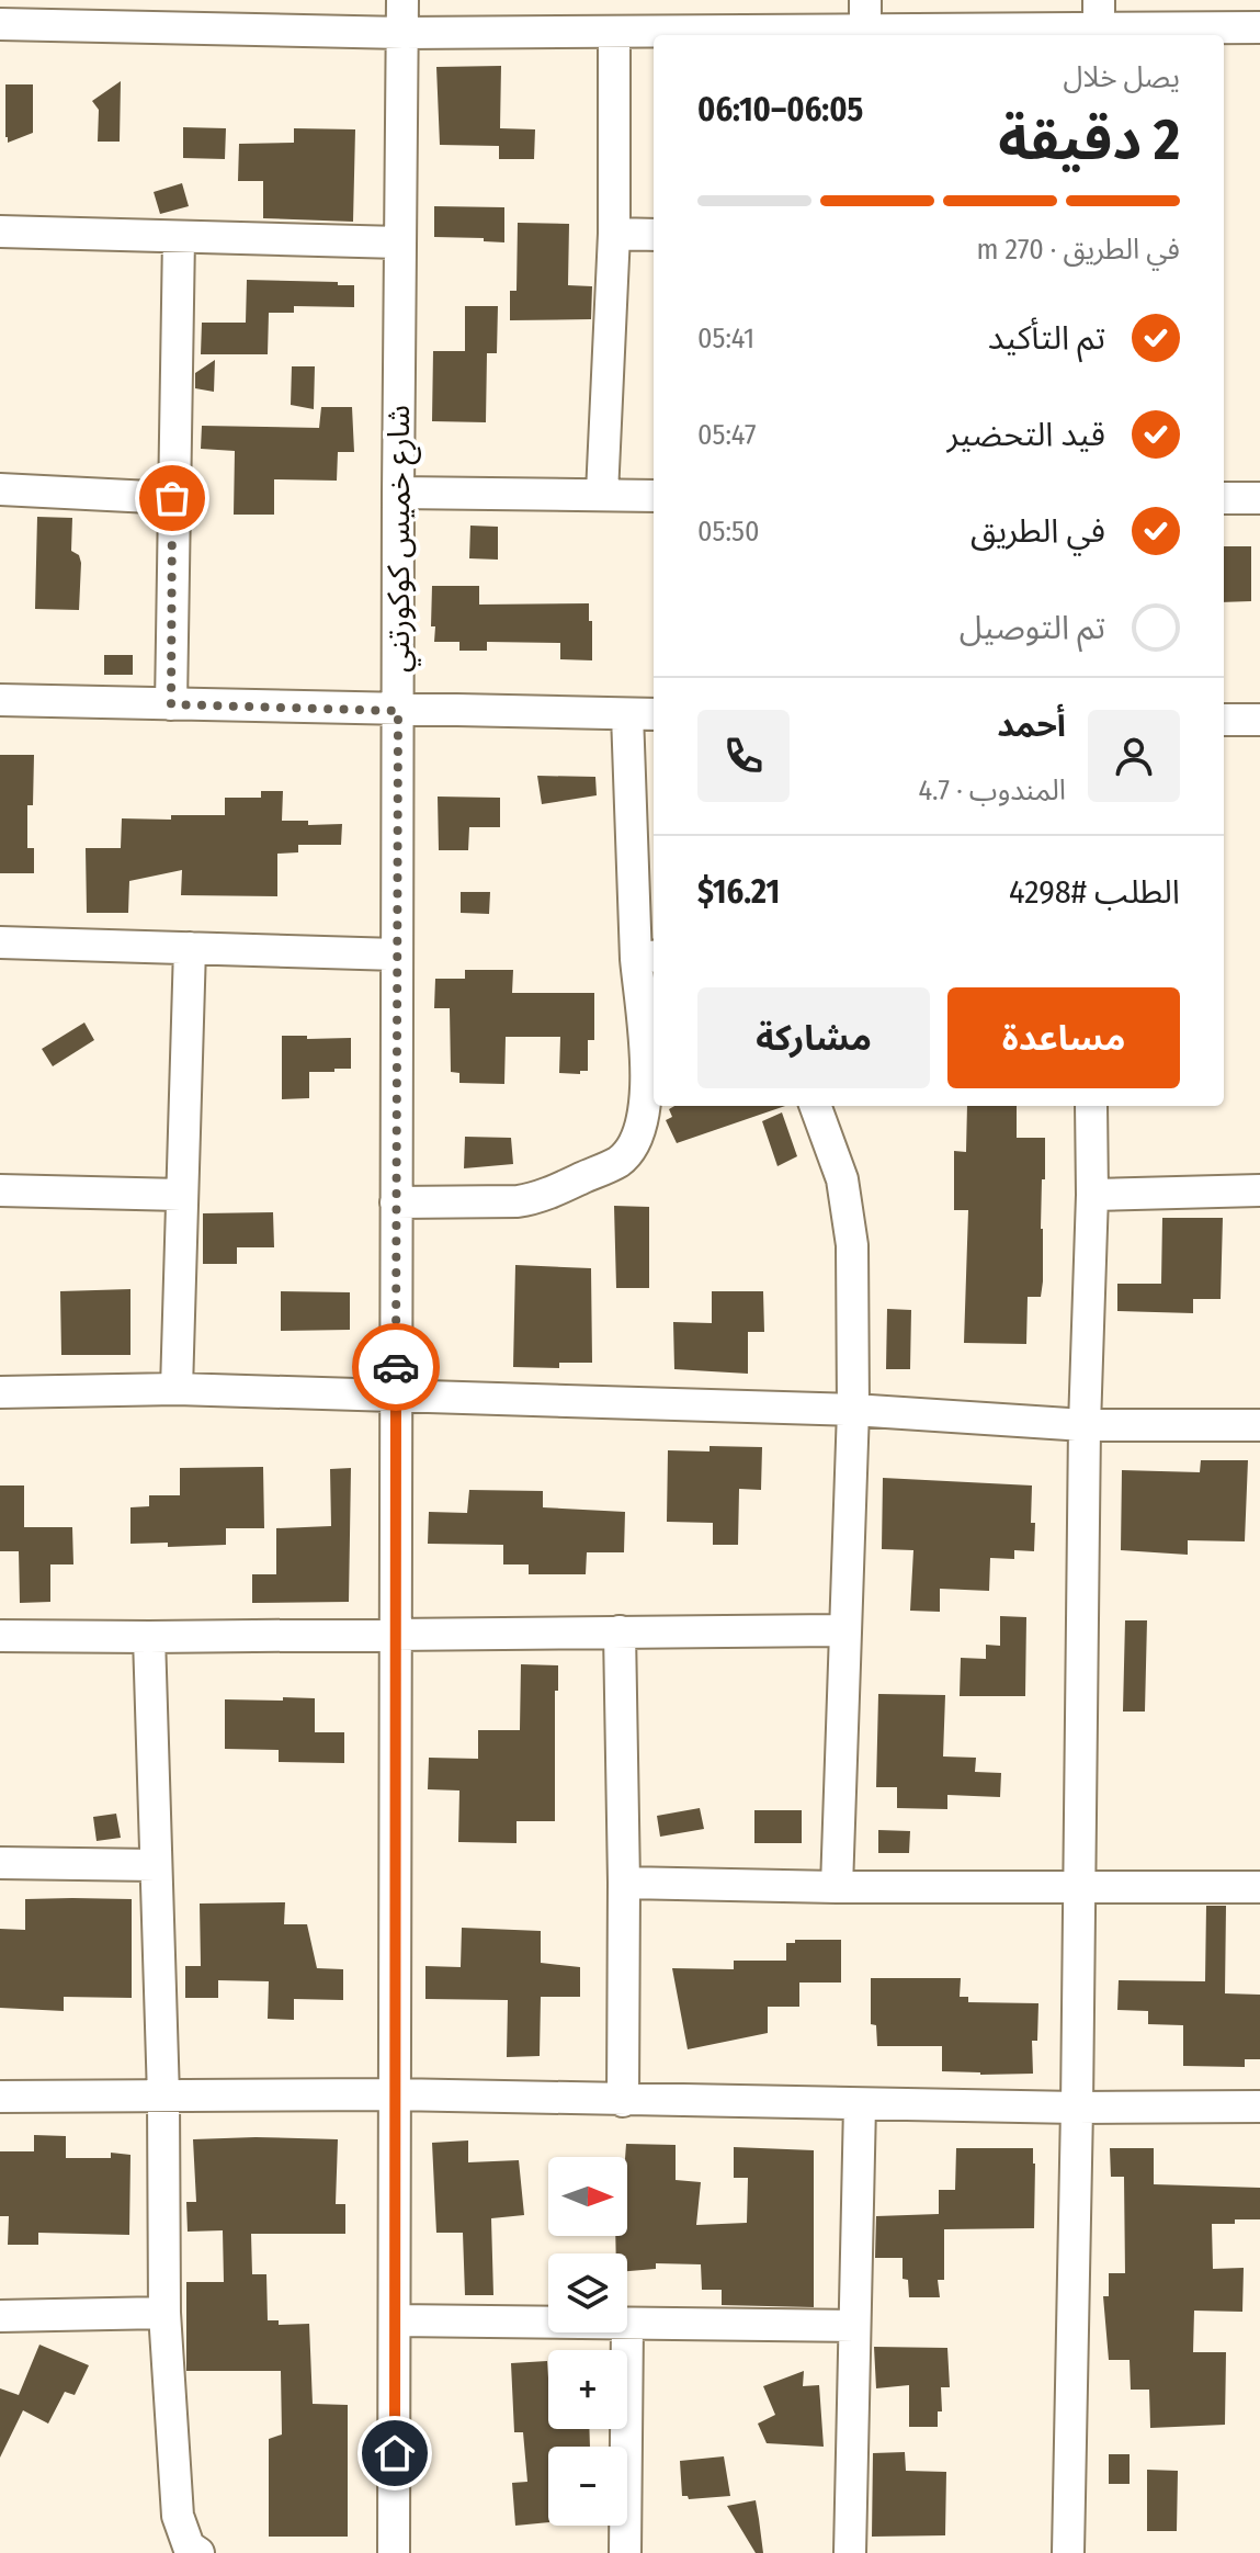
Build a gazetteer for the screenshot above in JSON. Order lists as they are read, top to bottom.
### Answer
{
  "streets": {
    "street": ["شارع خميس كوكورتني"]
  },
  "north": "right",
  "page": {
    "heading": ["2 دقيقة", "يصل خلال", "06:05–06:10"],
    "panel": [
      "أحمد",
      "المندوب · 4.7",
      "الطلب #4298",
      "$16.21"
    ],
    "bar": "في الطريق · 270 m",
    "list": [
      ["تم التأكيد", "05:41"],
      ["قيد التحضير", "05:47"],
      ["في الطريق", "05:50"],
      "تم التوصيل"
    ],
    "buttons": ["مساعدة", "مشاركة"],
    "map_buttons": ["+", "−"]
  }
}
